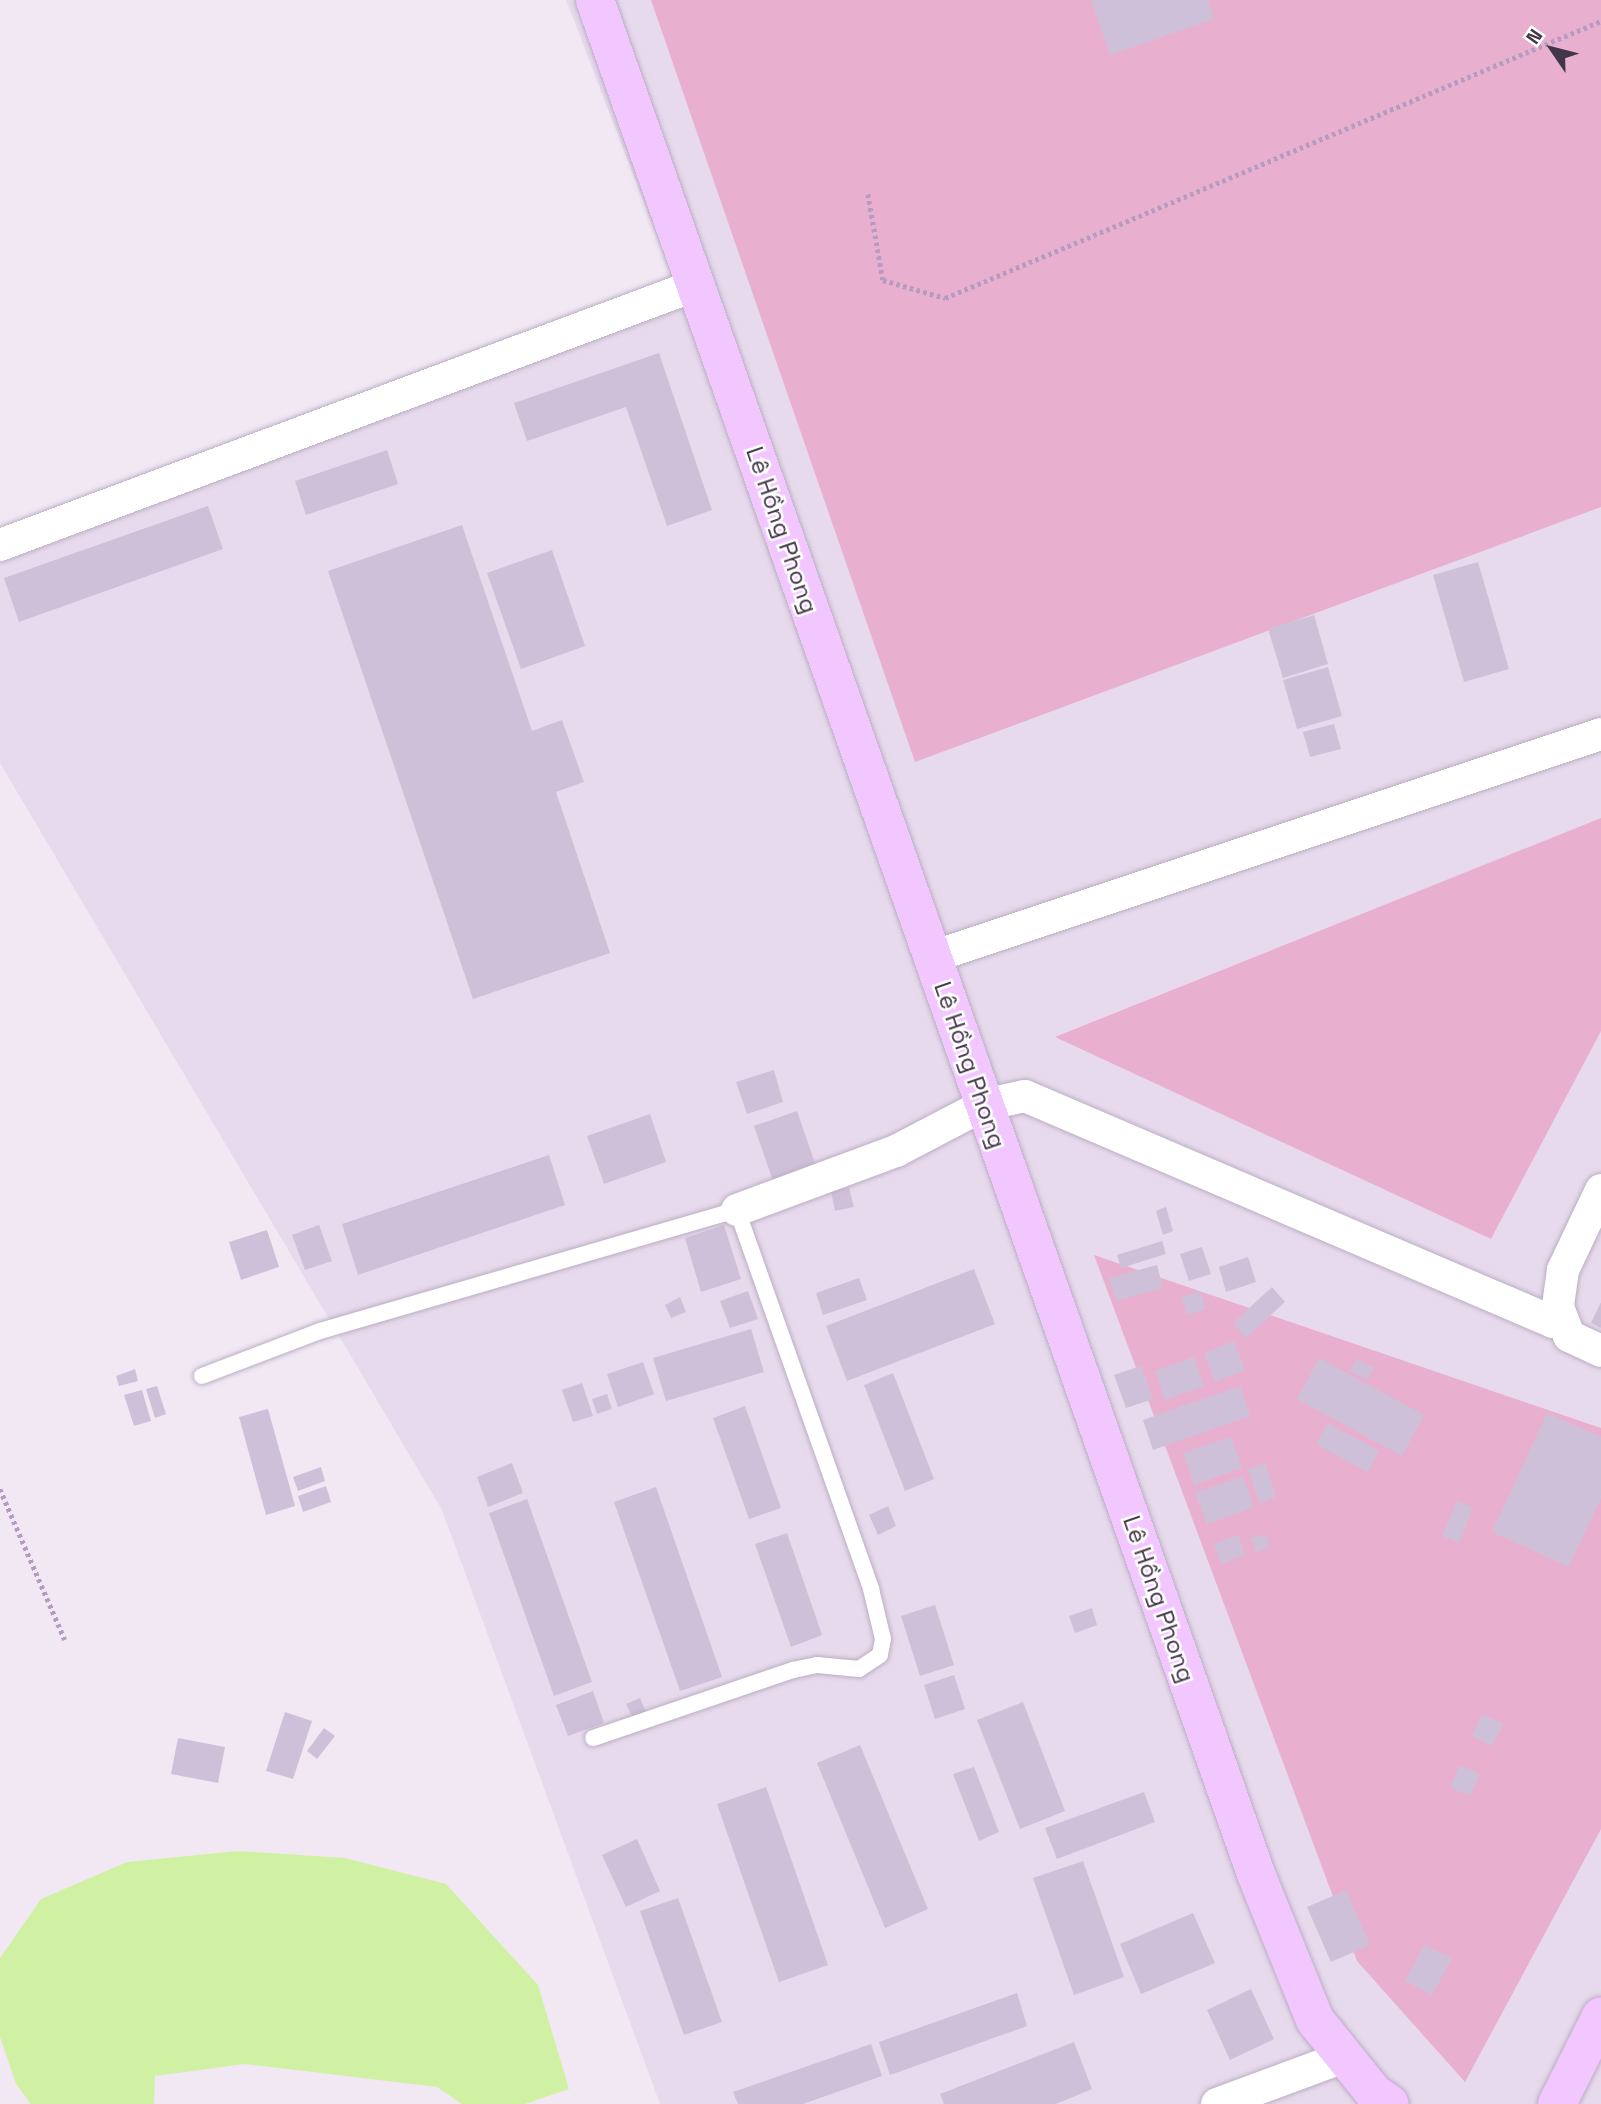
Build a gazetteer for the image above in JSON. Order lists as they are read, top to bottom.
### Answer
{
  "streets": {
    "street": ["Lê Hồng Phong"]
  },
  "north": "top left"
}
